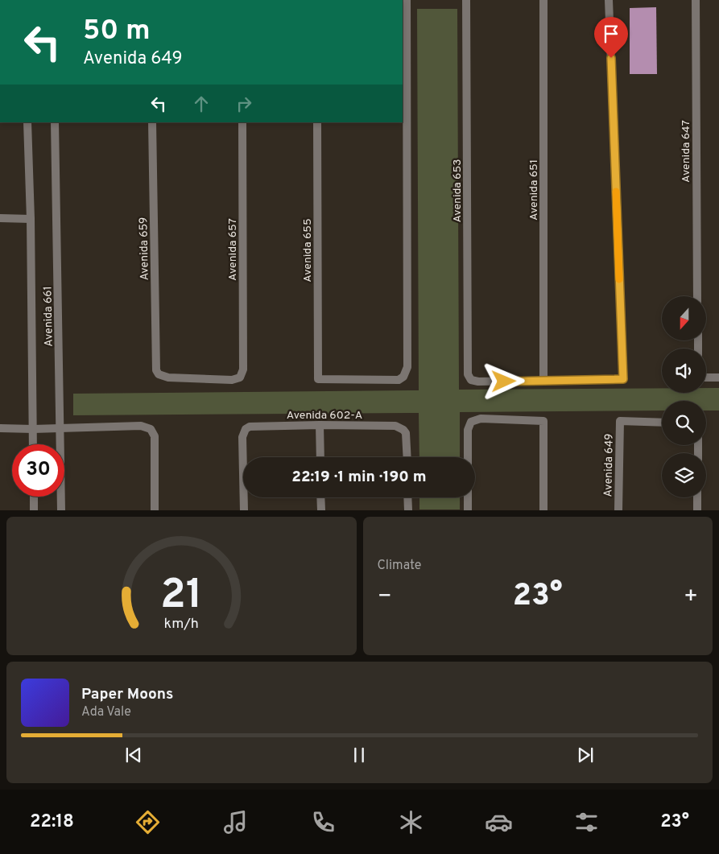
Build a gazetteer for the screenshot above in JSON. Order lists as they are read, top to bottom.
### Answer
{
  "streets": {
    "street": [
      "Avenida 647",
      "Avenida 651",
      "Avenida 653",
      "Avenida 659",
      "Avenida 657",
      "Avenida 655",
      "Avenida 661",
      "Avenida 602-A",
      "Avenida 649"
    ]
  },
  "crossings": [
    ["Avenida 651", "Avenida 653"],
    ["Avenida 659", "Avenida 657"]
  ],
  "north": "bottom",
  "page": {
    "turn": ["50 m", "Avenida 649"],
    "limit": "30",
    "trip": "22:19 · 1 min · 190 m",
    "tile": "Climate",
    "heat": ["−", "23°", "+"],
    "song": ["Paper Moons", "Ada Vale"],
    "tabs": ["22:18", "23°"],
    "gauge": ["21", "km/h"]
  }
}
